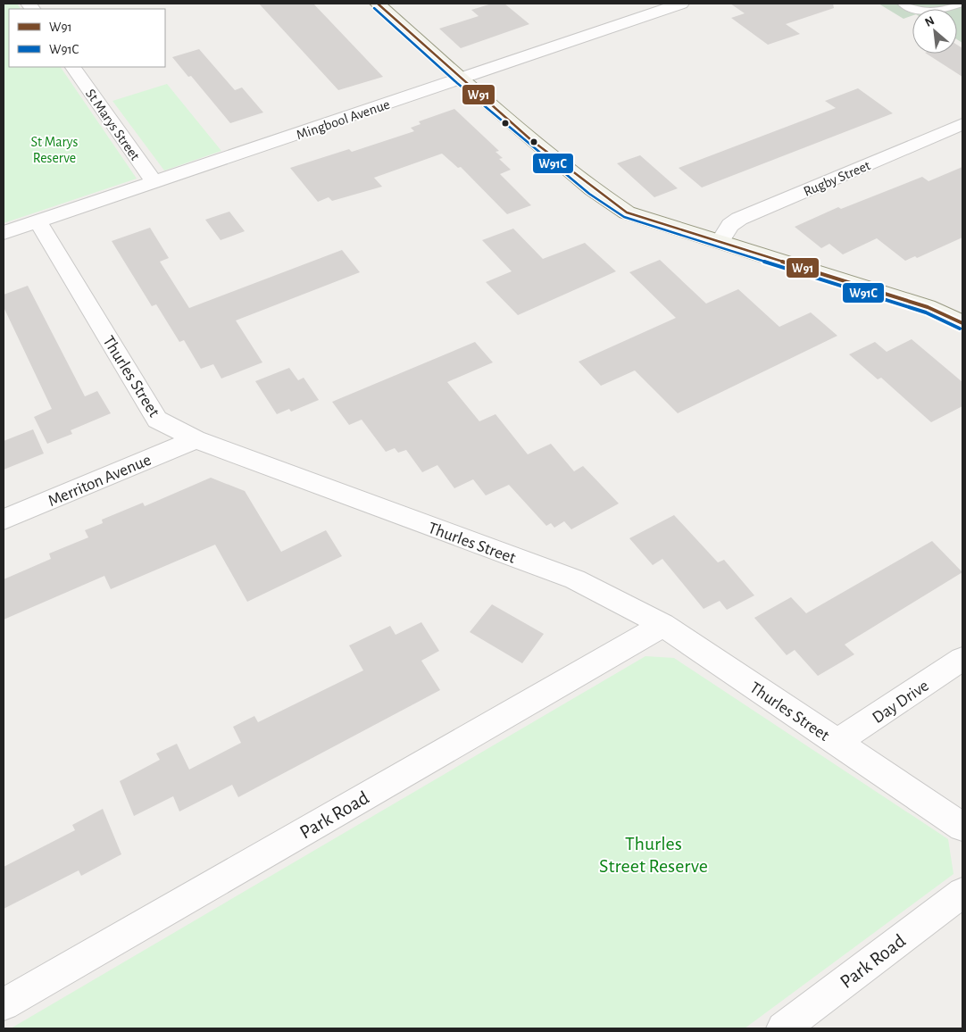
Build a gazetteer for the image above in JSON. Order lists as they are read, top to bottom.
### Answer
{
  "streets": {
    "street": [
      "Mingbool Avenue",
      "St Marys Street",
      "Rugby Street",
      "Thurles Street",
      "Merriton Avenue",
      "Day Drive",
      "Park Road"
    ]
  },
  "crossings": [
    ["Mingbool Avenue", "St Marys Street"],
    ["Mingbool Avenue", "Thurles Street"],
    ["Thurles Street", "Merriton Avenue"],
    ["Thurles Street", "Day Drive"],
    ["Thurles Street", "Park Road"]
  ],
  "parks": ["St Marys Reserve", "Thurles Street Reserve"],
  "lines": ["transit line W91", "transit line W91C"],
  "legend": ["W91", "W91C"],
  "north": "top left"
}
